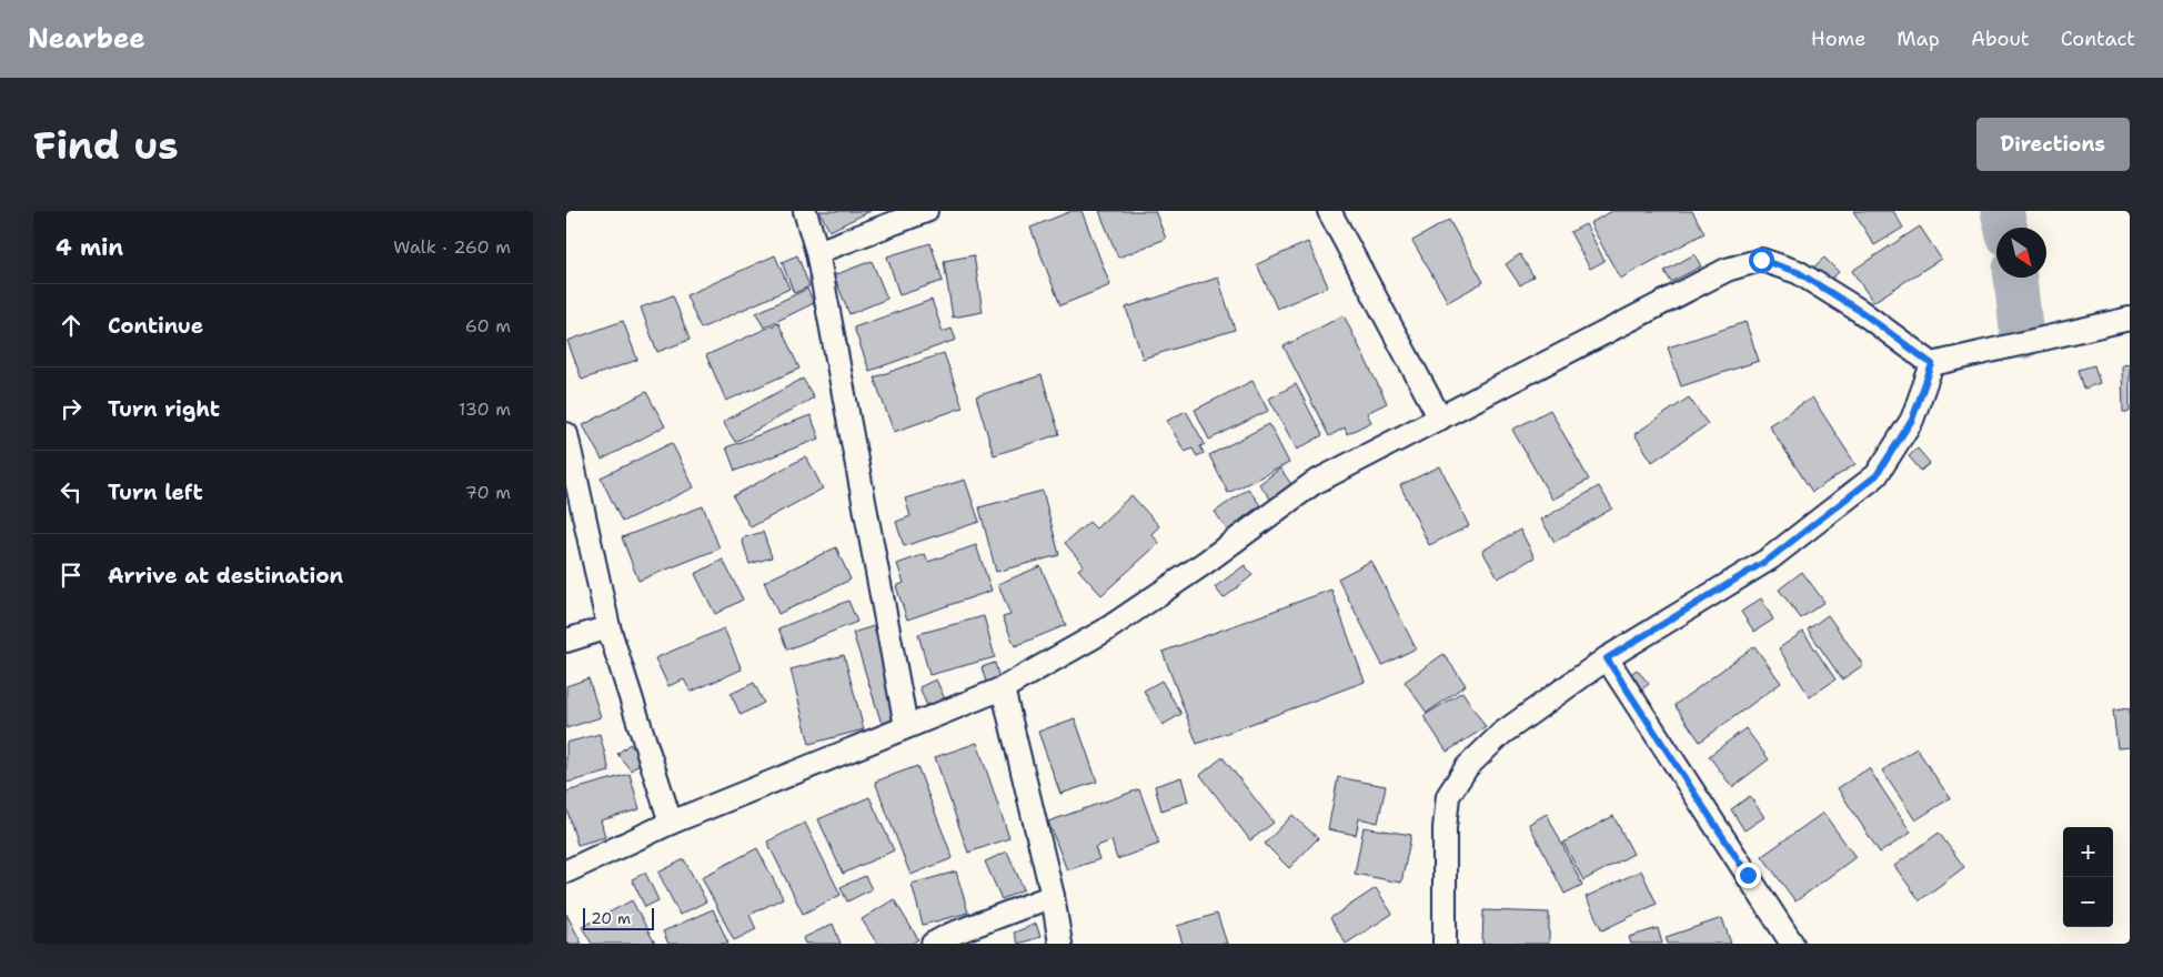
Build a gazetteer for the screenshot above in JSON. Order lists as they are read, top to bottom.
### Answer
{
  "scale_bar": "20 m",
  "north": "bottom right",
  "page": {
    "header": "Nearbee",
    "nav": [
      "Home",
      "Map",
      "About",
      "Contact"
    ],
    "buttons": "Directions",
    "title": "Find us",
    "heading": ["4 min", "Walk · 260 m"],
    "list": [
      ["Continue", "60 m"],
      ["Turn right", "130 m"],
      ["Turn left", "70 m"],
      "Arrive at destination"
    ],
    "map_buttons": ["+", "−"],
    "scale": "20 m"
  }
}
